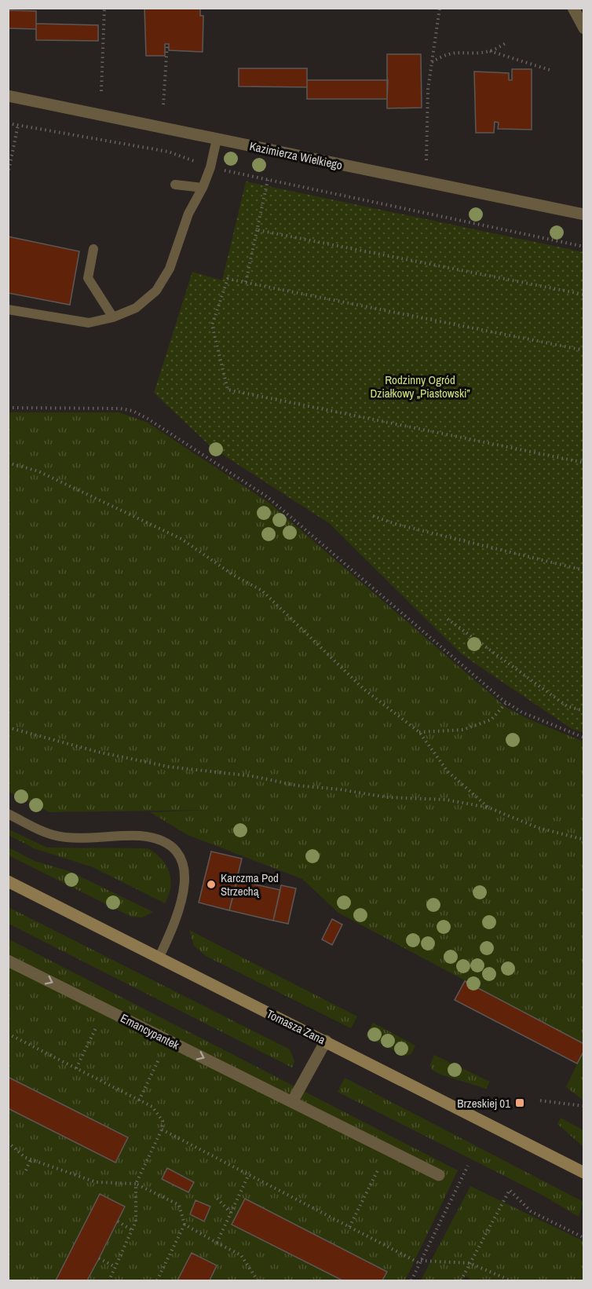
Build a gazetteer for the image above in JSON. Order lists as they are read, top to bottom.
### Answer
{
  "streets": {
    "street": ["Kazimierza Wielkiego", "Tomasza Zana", "Emancypantek"]
  },
  "one_way": ["Emancypantek"],
  "parks": ["Rodzinny Ogród Działkowy „Piastowski”"],
  "places": {
    "other": ["Karczma Pod Strzechą"],
    "transit": ["Brzeskiej 01"]
  }
}
